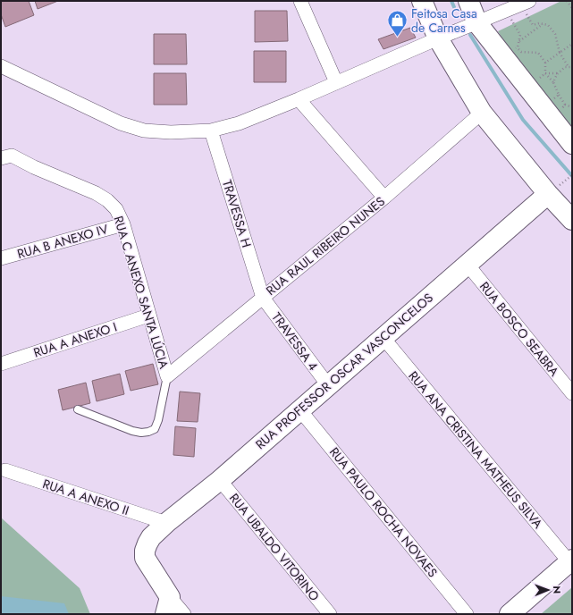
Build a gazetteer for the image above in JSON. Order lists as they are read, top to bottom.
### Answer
{
  "streets": {
    "street": [
      "TRAVESSA H",
      "RUA B ANEXO IV",
      "RUA RAUL RIBEIRO NUNES",
      "RUA C ANEXO SANTA LÚCIA",
      "RUA BOSCO SEABRA",
      "RUA A ANEXO I",
      "TRAVESSA 4",
      "RUA PROFESSOR OSCAR VASCONCELOS",
      "RUA ANA CRISTINA MATHEUS SILVA",
      "RUA A ANEXO II",
      "RUA PAULO ROCHA NOVAES",
      "RUA UBALDO VITORINO"
    ]
  },
  "crossings": [
    ["TRAVESSA H", "RUA RAUL RIBEIRO NUNES"],
    ["TRAVESSA H", "TRAVESSA 4"],
    ["RUA B ANEXO IV", "RUA C ANEXO SANTA LÚCIA"],
    ["RUA RAUL RIBEIRO NUNES", "RUA C ANEXO SANTA LÚCIA"],
    ["RUA RAUL RIBEIRO NUNES", "TRAVESSA 4"],
    ["RUA C ANEXO SANTA LÚCIA", "RUA A ANEXO I"],
    ["RUA BOSCO SEABRA", "RUA PROFESSOR OSCAR VASCONCELOS"],
    ["TRAVESSA 4", "RUA PROFESSOR OSCAR VASCONCELOS"],
    ["RUA PROFESSOR OSCAR VASCONCELOS", "RUA ANA CRISTINA MATHEUS SILVA"],
    ["RUA PROFESSOR OSCAR VASCONCELOS", "RUA A ANEXO II"],
    ["RUA PROFESSOR OSCAR VASCONCELOS", "RUA PAULO ROCHA NOVAES"],
    ["RUA PROFESSOR OSCAR VASCONCELOS", "RUA UBALDO VITORINO"]
  ],
  "places": {
    "shop": ["Feitosa Casa de Carnes"]
  },
  "north": "right"
}
